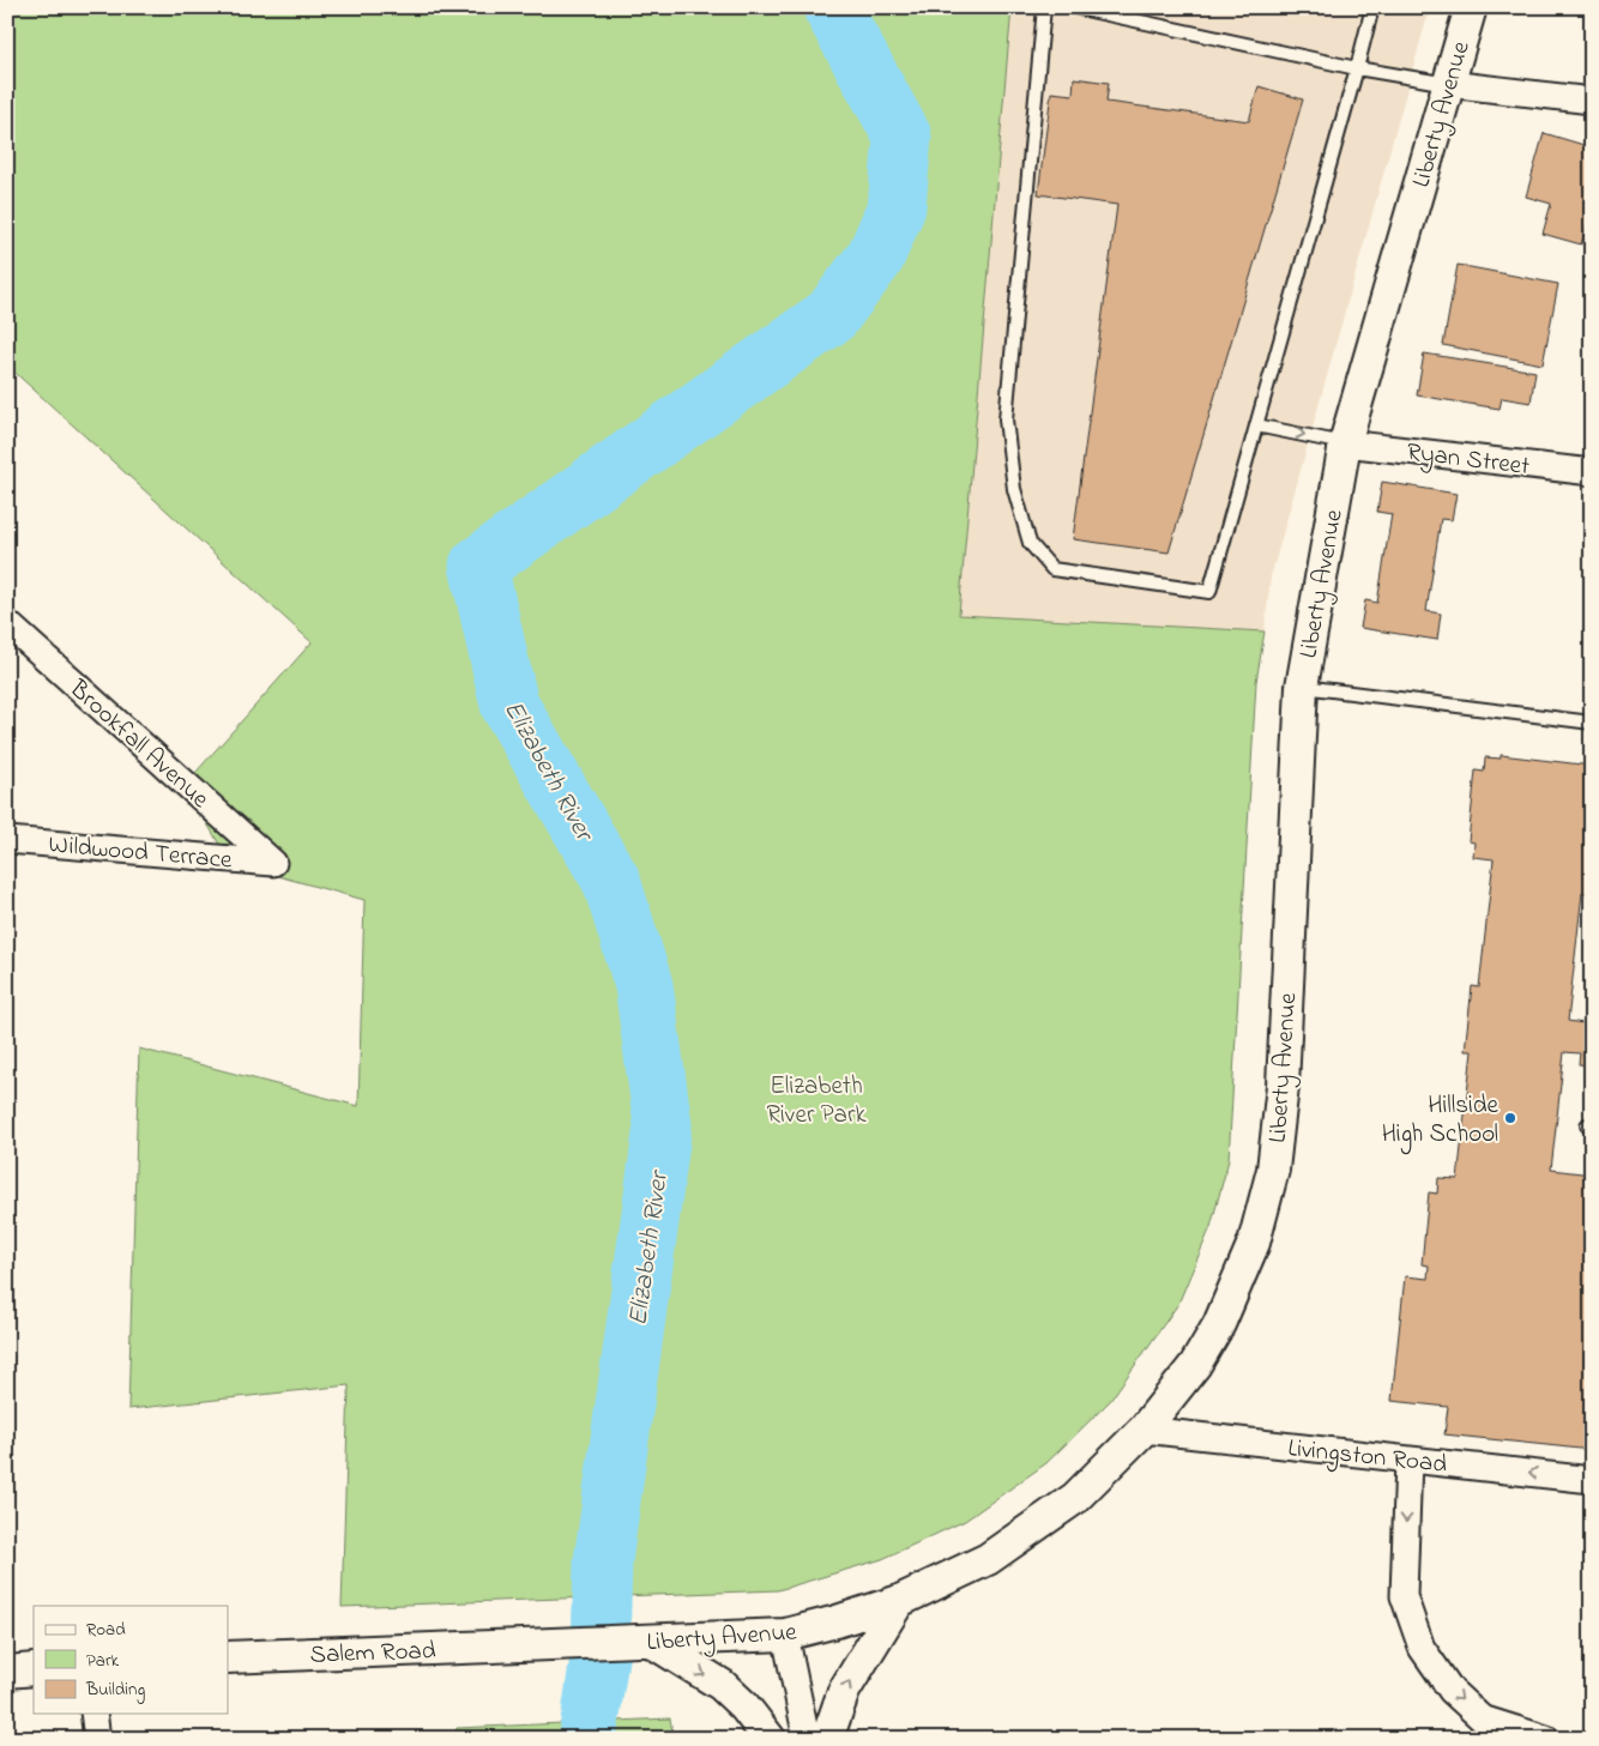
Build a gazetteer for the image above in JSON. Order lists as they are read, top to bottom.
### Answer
{
  "streets": {
    "street": [
      "Liberty Avenue",
      "Ryan Street",
      "Brookfall Avenue",
      "Wildwood Terrace",
      "Livingston Road",
      "Salem Road"
    ]
  },
  "crossings": [
    ["Liberty Avenue", "Ryan Street"],
    ["Liberty Avenue", "Livingston Road"],
    ["Liberty Avenue", "Salem Road"],
    ["Brookfall Avenue", "Wildwood Terrace"]
  ],
  "one_way": ["Livingston Road"],
  "water": ["Elizabeth River"],
  "parks": ["Elizabeth River Park"],
  "places": ["Hillside High School"],
  "legend": ["Road", "Park", "Building"]
}
